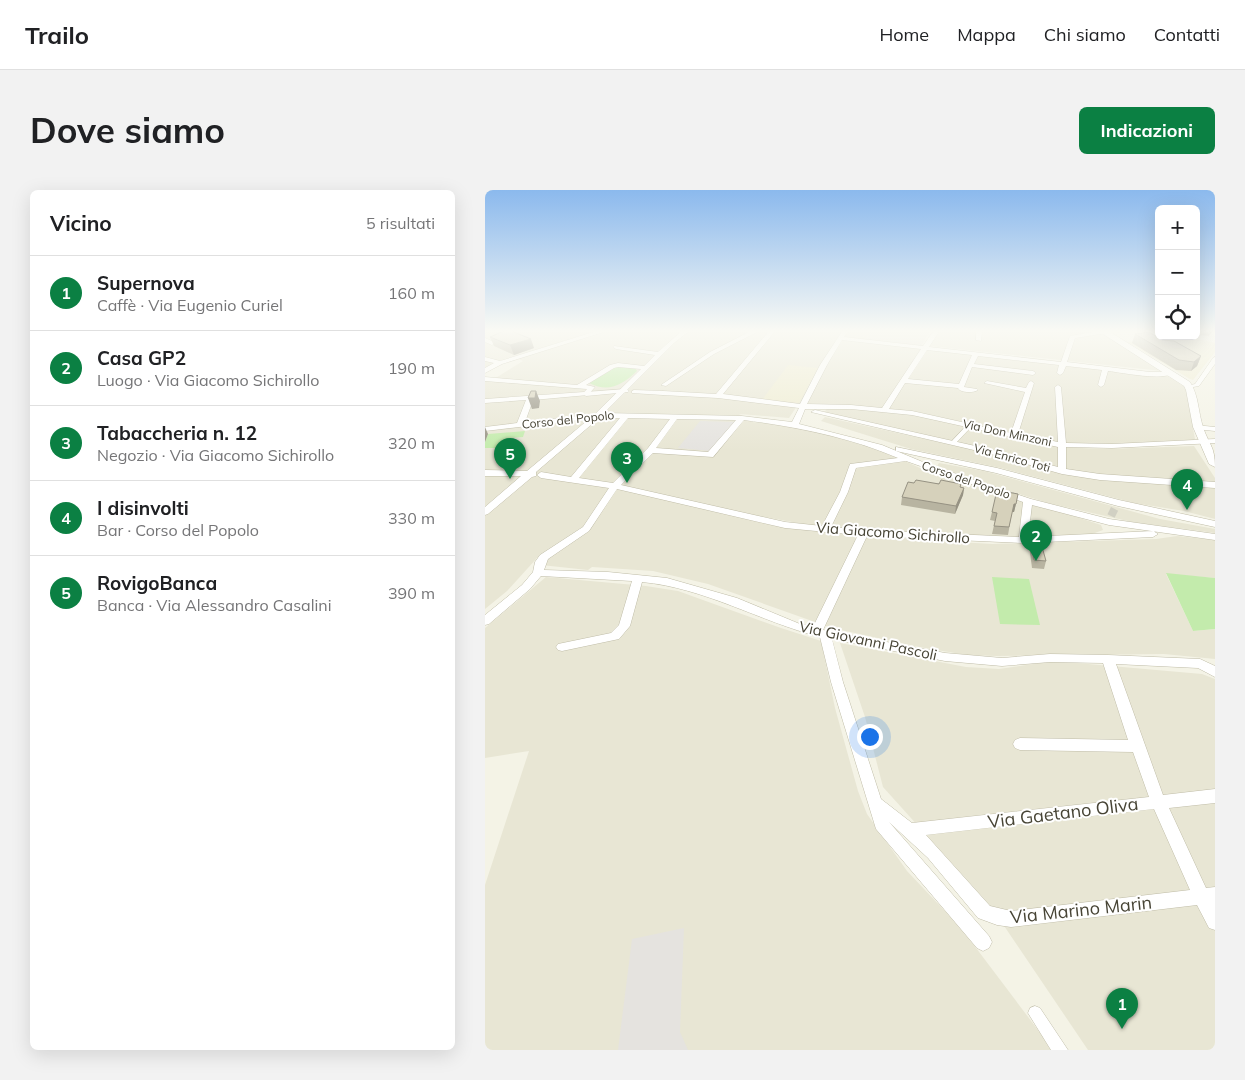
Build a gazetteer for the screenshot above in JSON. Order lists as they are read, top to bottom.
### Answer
{
  "streets": {
    "street": [
      "Corso del Popolo",
      "Via Don Minzoni",
      "Via Enrico Toti",
      "Via Giacomo Sichirollo",
      "Via Giovanni Pascoli",
      "Via Gaetano Oliva",
      "Via Marino Marin"
    ]
  },
  "crossings": [
    ["Corso del Popolo", "Via Giacomo Sichirollo"],
    ["Via Don Minzoni", "Via Enrico Toti"],
    ["Via Gaetano Oliva", "Via Marino Marin"]
  ],
  "page": {
    "header": "Trailo",
    "nav": [
      "Home",
      "Mappa",
      "Chi siamo",
      "Contatti"
    ],
    "buttons": "Indicazioni",
    "title": "Dove siamo",
    "heading": ["Vicino", "5 risultati"],
    "map_buttons": ["+", "−"],
    "list": [
      {
        "mark": "1",
        "name": "Supernova",
        "note": "Caffè · Via Eugenio Curiel",
        "value": "160 m"
      },
      {
        "mark": "2",
        "name": "Casa GP2",
        "note": "Luogo · Via Giacomo Sichirollo",
        "value": "190 m"
      },
      {
        "mark": "3",
        "name": "Tabaccheria n. 12",
        "note": "Negozio · Via Giacomo Sichirollo",
        "value": "320 m"
      },
      {
        "mark": "4",
        "name": "I disinvolti",
        "note": "Bar · Corso del Popolo",
        "value": "330 m"
      },
      {
        "mark": "5",
        "name": "RovigoBanca",
        "note": "Banca · Via Alessandro Casalini",
        "value": "390 m"
      }
    ],
    "pins": [
      "5",
      "3",
      "4",
      "2",
      "1"
    ]
  }
}
